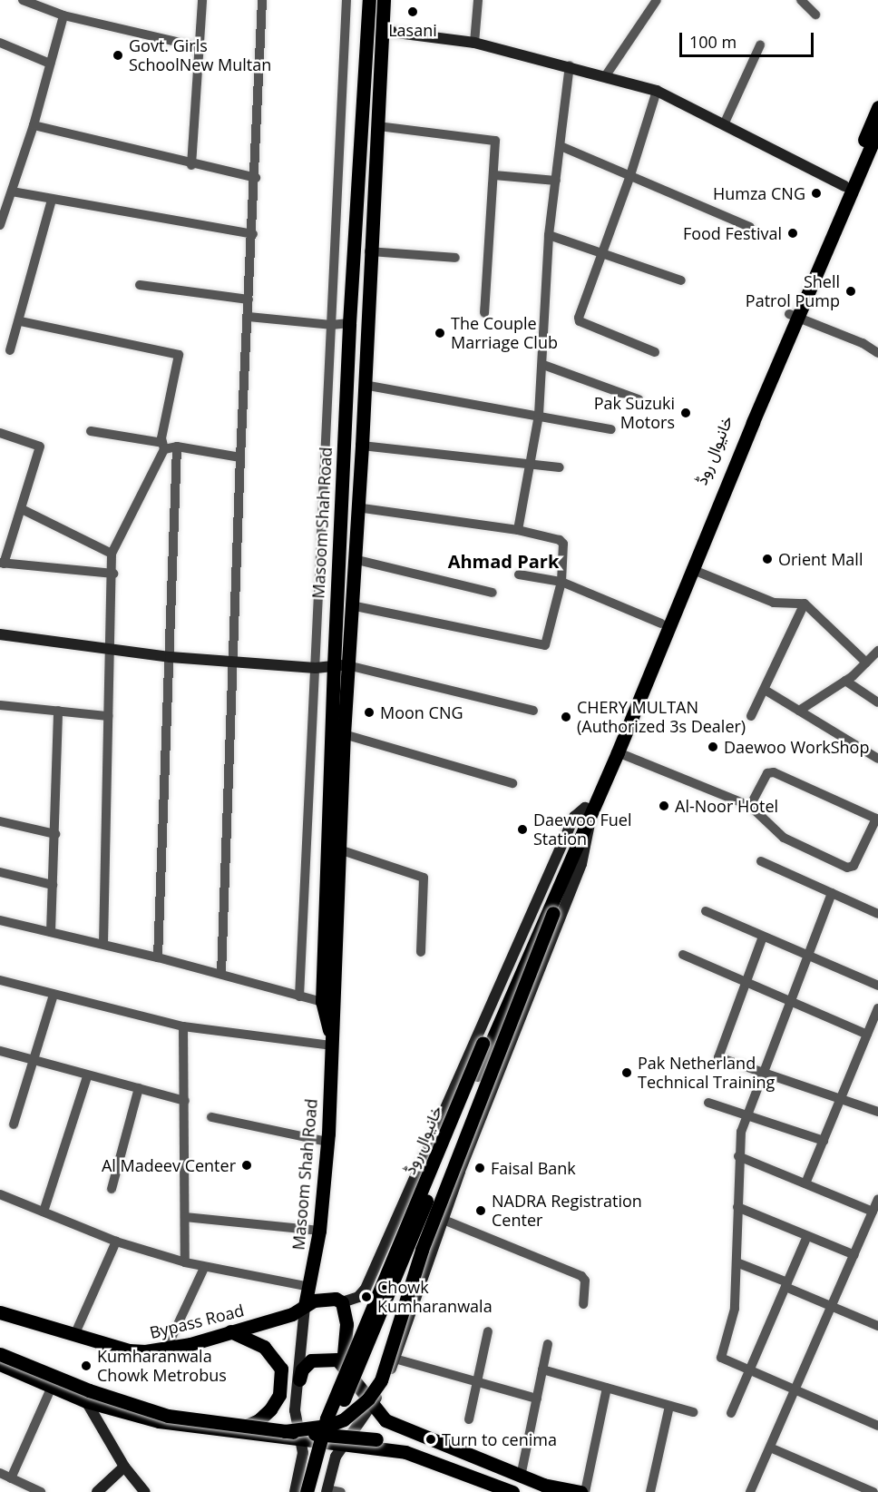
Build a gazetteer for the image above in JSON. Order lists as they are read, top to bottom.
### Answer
{
  "streets": {
    "main road": ["خانیوال روڈ", "Masoom Shah Road", "Bypass Road"]
  },
  "crossings": [
    ["Masoom Shah Road", "Bypass Road"]
  ],
  "districts": ["Ahmad Park"],
  "places": [
    "Lasani",
    "Govt. Girls SchoolNew Multan",
    "Humza CNG",
    "Food Festival",
    "Shell Patrol Pump",
    "The Couple Marriage Club",
    "Pak Suzuki Motors",
    "Orient Mall",
    "Moon CNG",
    "CHERY MULTAN (Authorized 3s Dealer)",
    "Daewoo WorkShop",
    "Al-Noor Hotel",
    "Daewoo Fuel Station",
    "Pak Netherland Technical Training",
    "Al Madeev Center",
    "Faisal Bank",
    "NADRA Registration Center",
    "Chowk Kumharanwala",
    "Kumharanwala Chowk Metrobus",
    "Turn to cenima"
  ],
  "scale_bar": "100 m"
}
